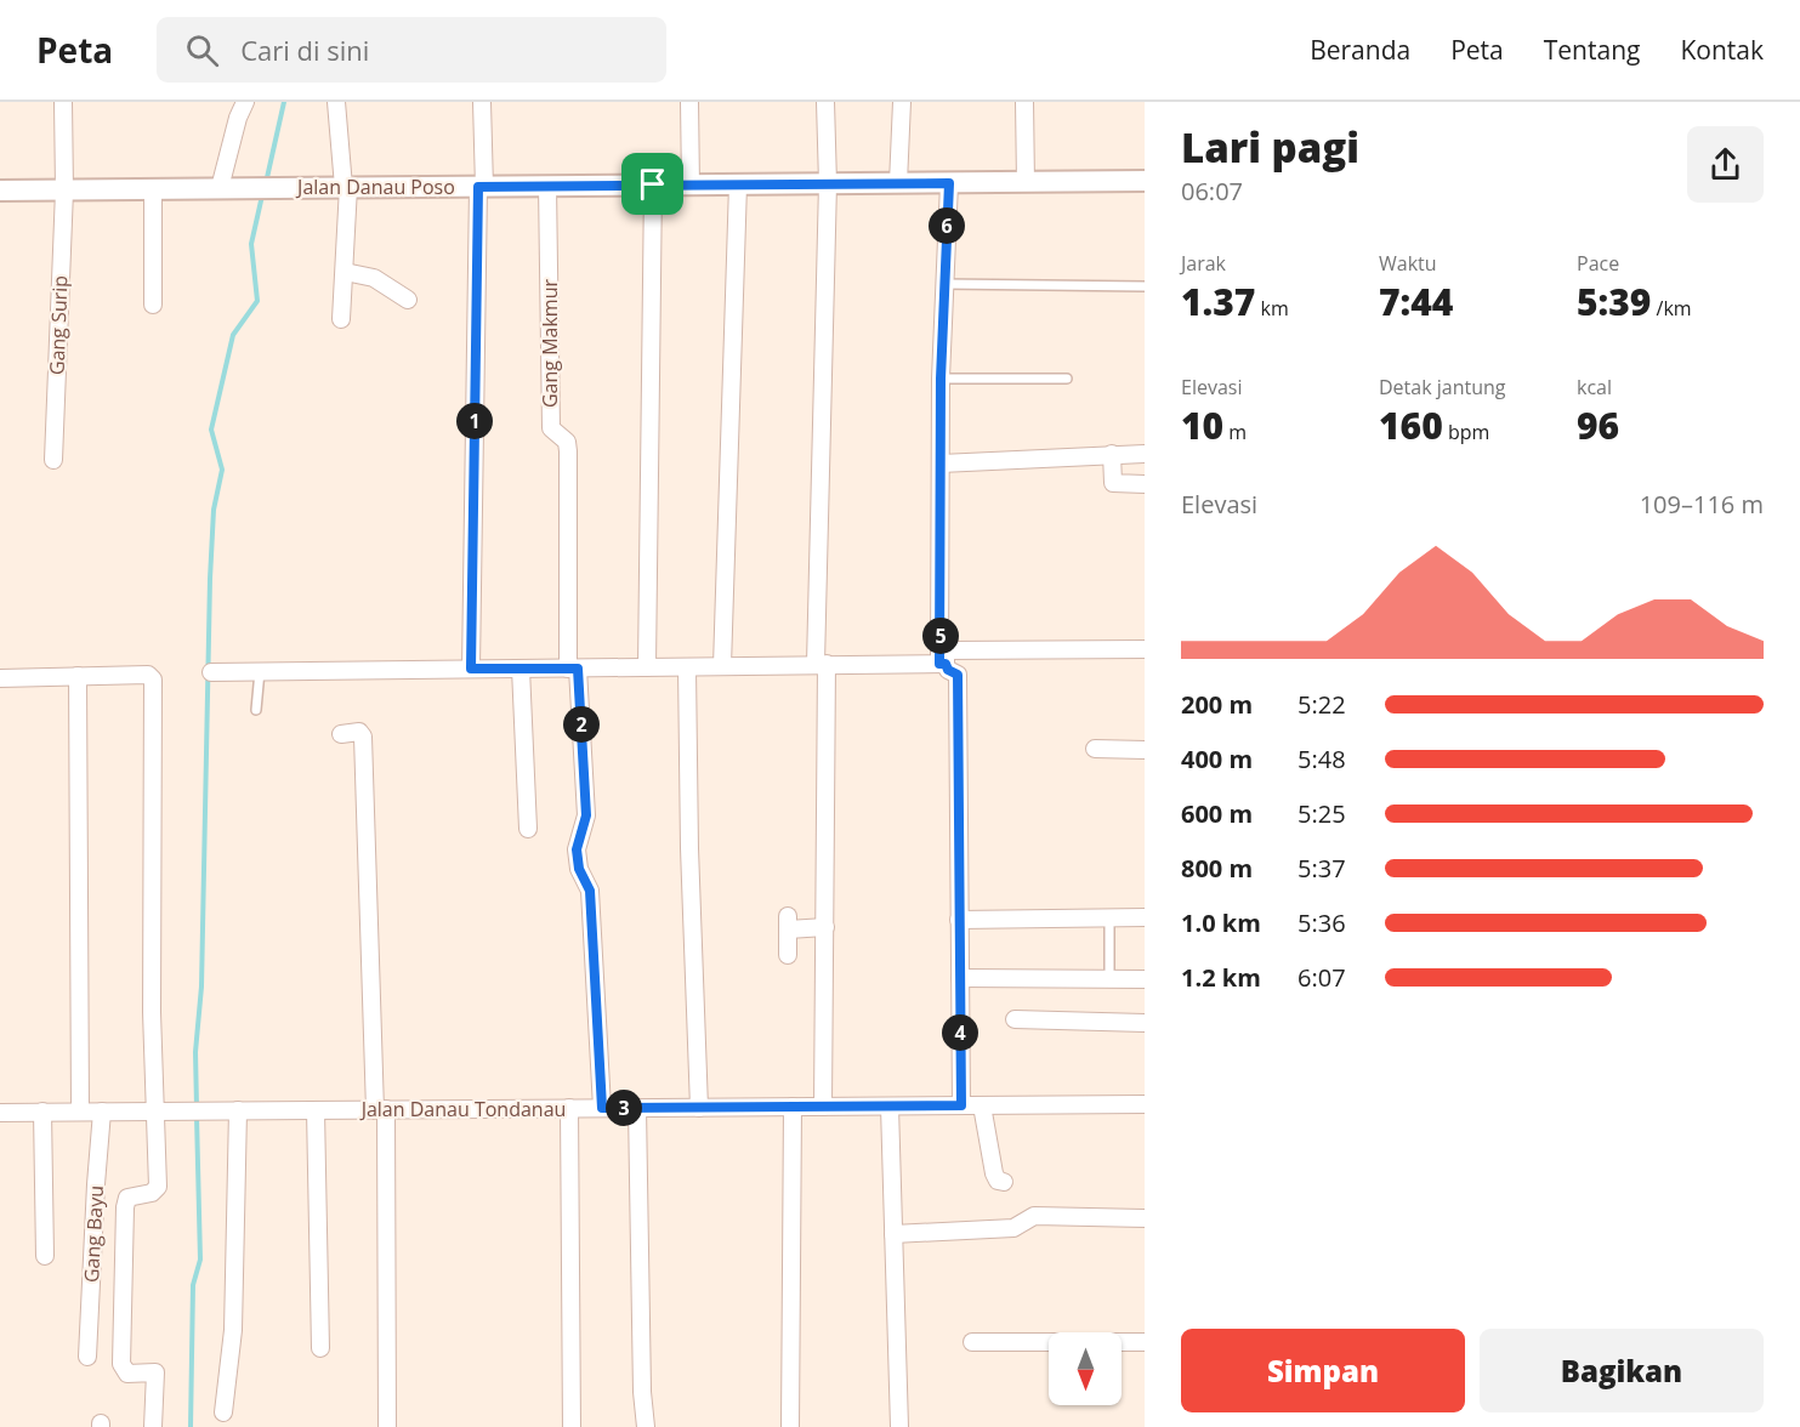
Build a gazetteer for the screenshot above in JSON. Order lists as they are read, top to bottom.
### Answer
{
  "streets": {
    "street": [
      "Jalan Danau Poso",
      "Gang Surip",
      "Gang Makmur",
      "Jalan Danau Tondanau",
      "Gang Bayu"
    ]
  },
  "crossings": [
    ["Jalan Danau Poso", "Gang Surip"],
    ["Jalan Danau Poso", "Gang Makmur"],
    ["Gang Makmur", "Jalan Danau Tondanau"],
    ["Jalan Danau Tondanau", "Gang Bayu"]
  ],
  "north": "bottom",
  "page": {
    "header": "Peta",
    "search": "Cari di sini",
    "nav": [
      "Beranda",
      "Peta",
      "Tentang",
      "Kontak"
    ],
    "heading": ["Lari pagi", "06:07"],
    "pins": [
      "6",
      "1",
      "5",
      "2",
      "4",
      "3"
    ],
    "stats": [
      ["Jarak", "1.37 km"],
      ["Waktu", "7:44"],
      ["Pace", "5:39 /km"],
      ["Elevasi", "10 m"],
      ["Detak jantung", "160 bpm"],
      ["kcal", "96"]
    ],
    "chart": ["Elevasi", "109–116 m"],
    "list": [
      {
        "name": "200 m",
        "note": "5:22"
      },
      {
        "name": "400 m",
        "note": "5:48"
      },
      {
        "name": "600 m",
        "note": "5:25"
      },
      {
        "name": "800 m",
        "note": "5:37"
      },
      {
        "name": "1.0 km",
        "note": "5:36"
      },
      {
        "name": "1.2 km",
        "note": "6:07"
      }
    ],
    "buttons": ["Simpan", "Bagikan"]
  }
}
